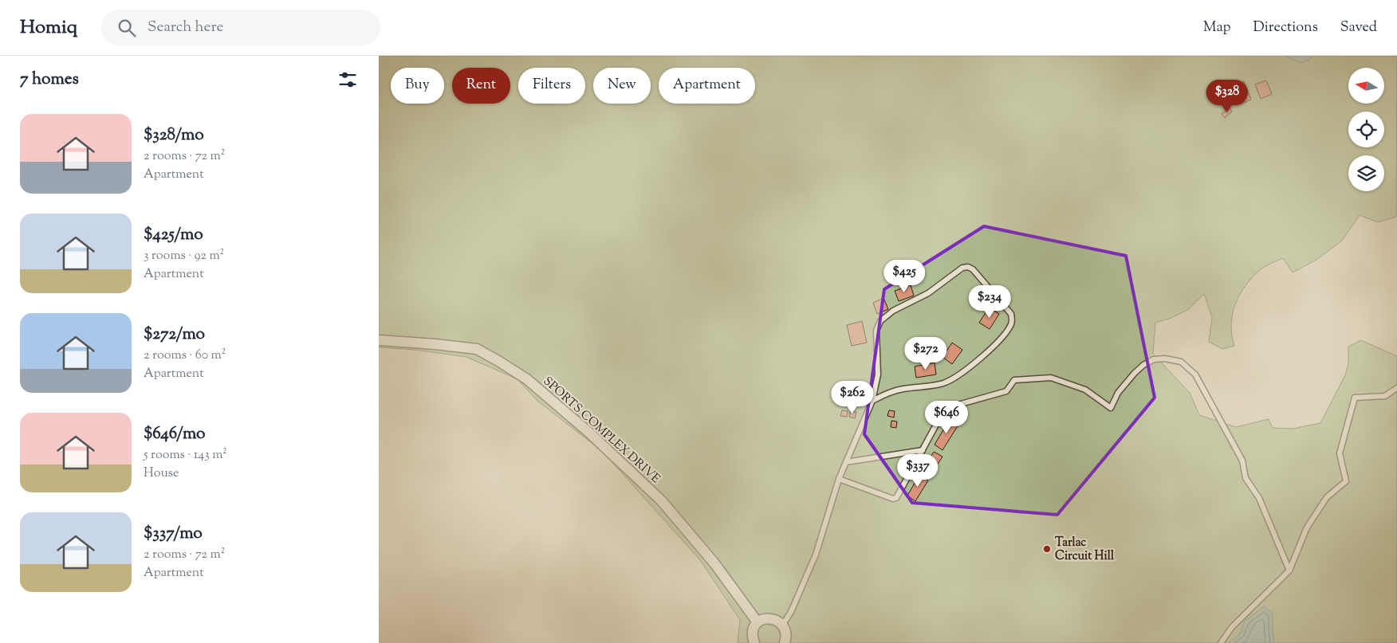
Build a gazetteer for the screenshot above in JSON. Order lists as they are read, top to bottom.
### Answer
{
  "streets": {
    "street": ["SPORTS COMPLEX DRIVE"]
  },
  "places": ["Tarlac Circuit Hill"],
  "north": "left",
  "page": {
    "header": "Homiq",
    "search": "Search here",
    "nav": ["Map", "Directions", "Saved"],
    "heading": "7 homes",
    "chip": [
      "Buy",
      "Rent",
      "Filters",
      "New",
      "Apartment"
    ],
    "price": [
      "$328",
      "$425",
      "$234",
      "$272",
      "$262",
      "$646",
      "$337"
    ],
    "list": [
      {
        "name": "$328/mo",
        "note": "2 rooms · 72 m² · Apartment"
      },
      {
        "name": "$425/mo",
        "note": "3 rooms · 92 m² · Apartment"
      },
      {
        "name": "$272/mo",
        "note": "2 rooms · 60 m² · Apartment"
      },
      {
        "name": "$646/mo",
        "note": "5 rooms · 143 m² · House"
      },
      {
        "name": "$337/mo",
        "note": "2 rooms · 72 m² · Apartment"
      }
    ]
  }
}
